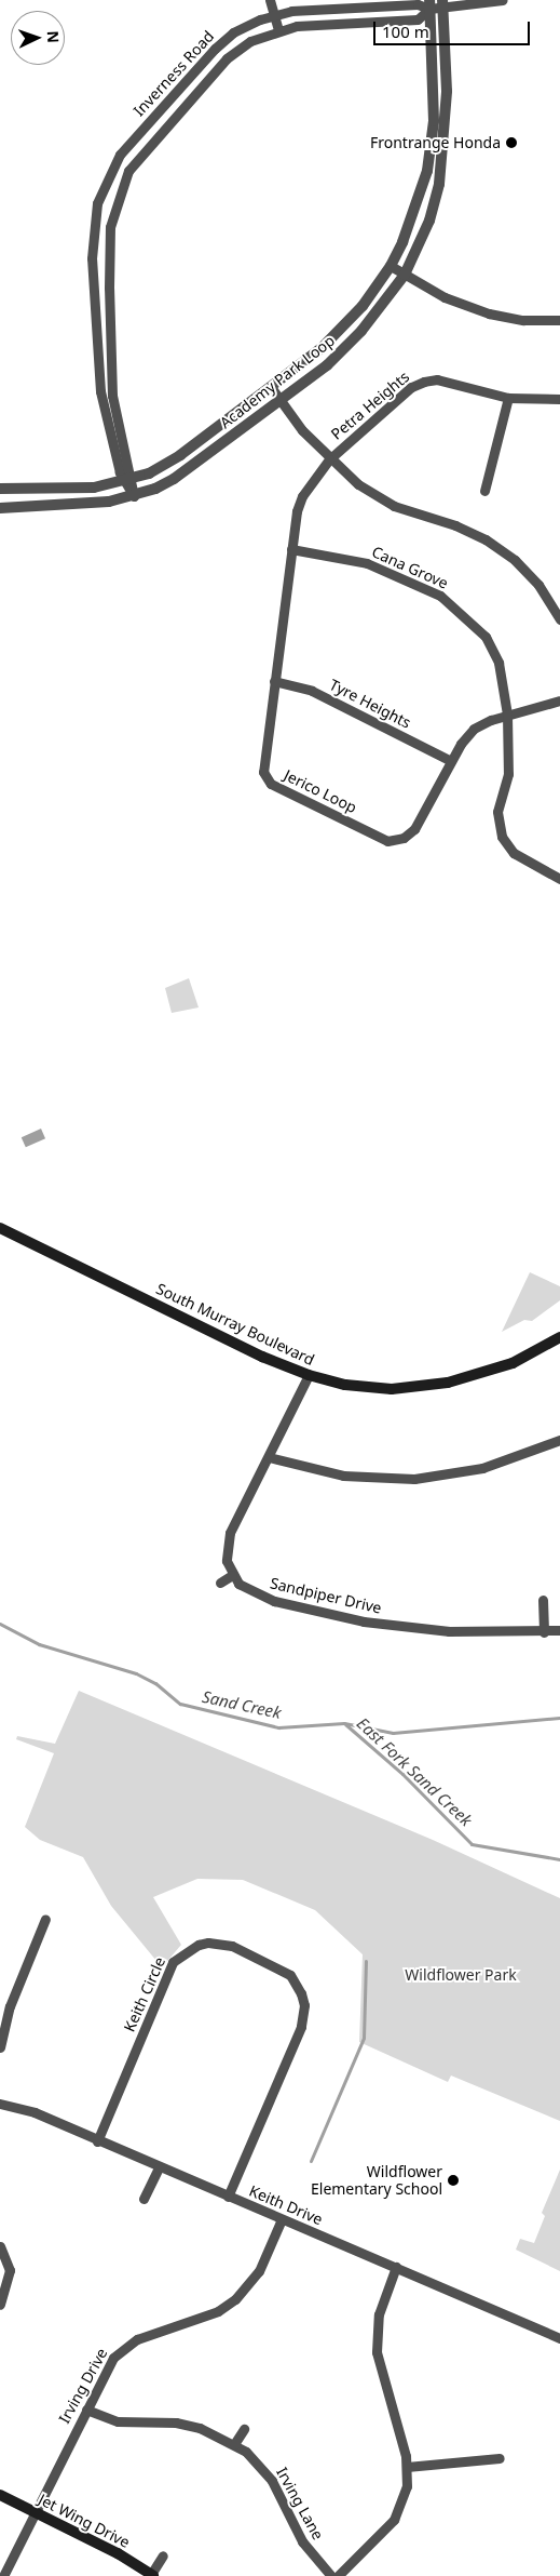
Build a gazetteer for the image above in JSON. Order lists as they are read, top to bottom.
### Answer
{
  "streets": {
    "main road": ["South Murray Boulevard", "Jet Wing Drive"],
    "street": [
      "Inverness Road",
      "Academy Park Loop",
      "Petra Heights",
      "Cana Grove",
      "Tyre Heights",
      "Jerico Loop",
      "Sandpiper Drive",
      "Keith Circle",
      "Keith Drive",
      "Irving Drive",
      "Irving Lane"
    ]
  },
  "crossings": [
    ["Inverness Road", "Academy Park Loop"],
    ["Petra Heights", "Jerico Loop"],
    ["Cana Grove", "Jerico Loop"],
    ["Tyre Heights", "Jerico Loop"],
    ["Keith Circle", "Keith Drive"],
    ["Keith Drive", "Irving Drive"],
    ["Irving Drive", "Irving Lane"],
    ["Irving Drive", "Jet Wing Drive"]
  ],
  "water": ["Sand Creek", "East Fork Sand Creek"],
  "parks": ["Wildflower Park"],
  "places": ["Frontrange Honda", "Wildflower Elementary School"],
  "scale_bar": "100 m",
  "north": "right"
}
